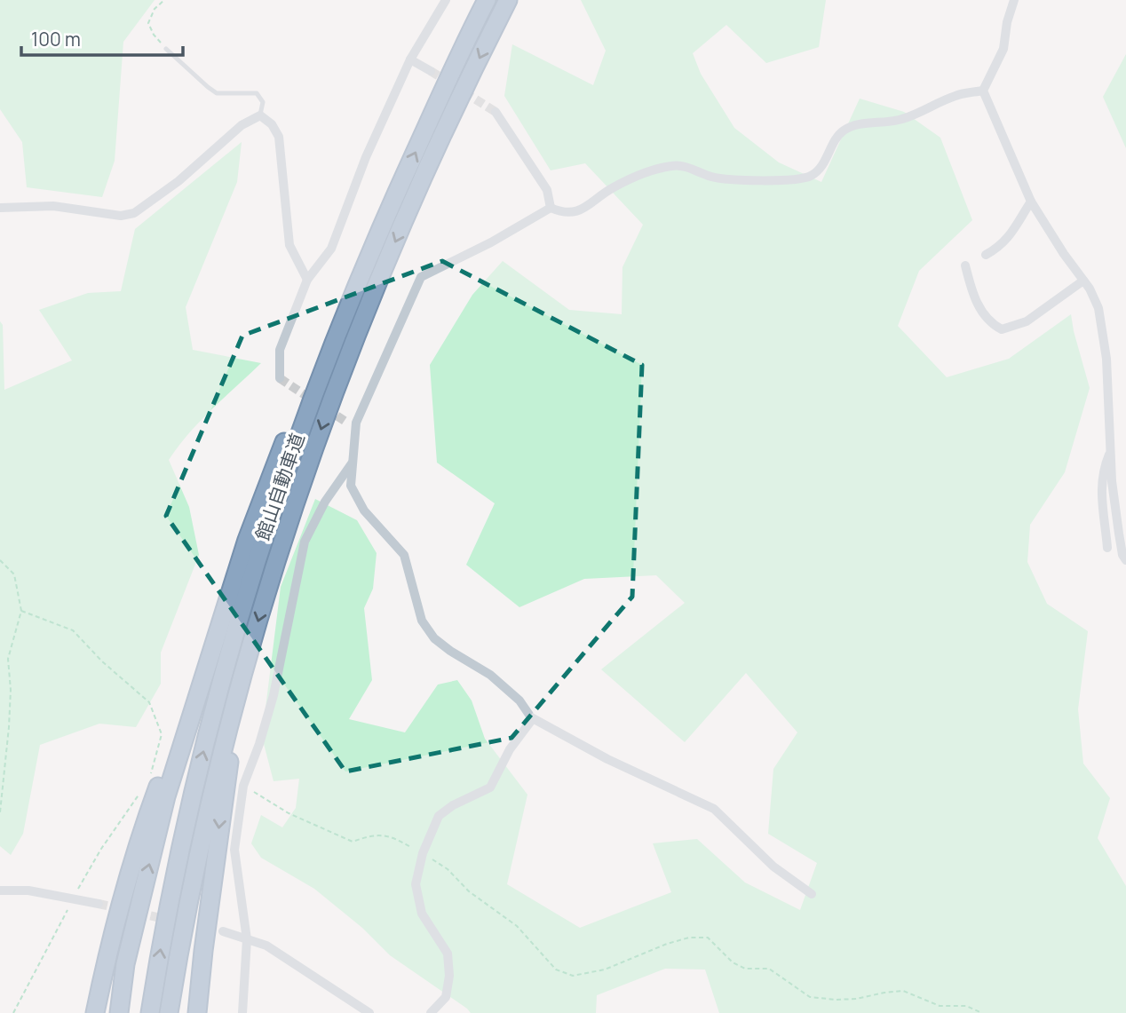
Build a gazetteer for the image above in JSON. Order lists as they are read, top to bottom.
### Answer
{
  "streets": {
    "highway": ["館山自動車道"]
  },
  "scale_bar": "100 m"
}
